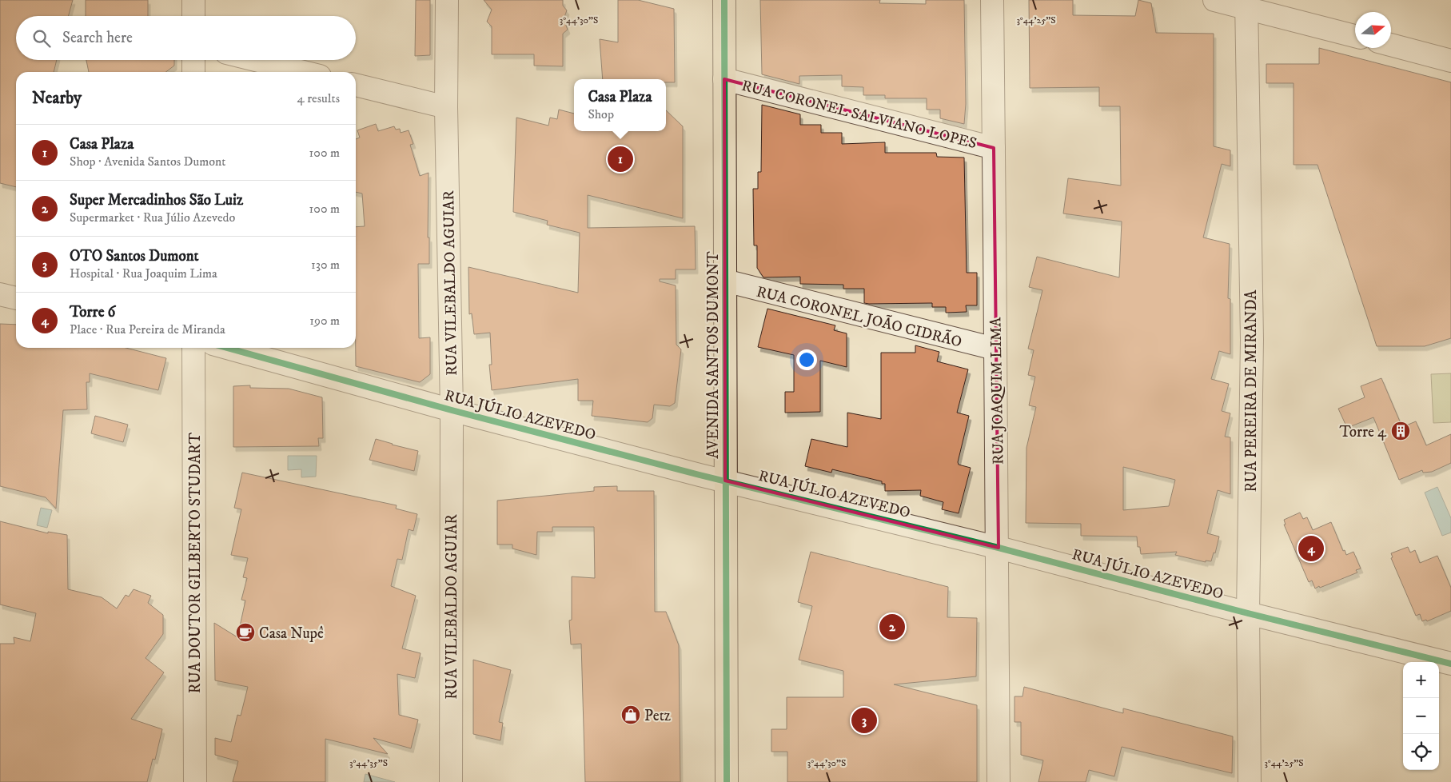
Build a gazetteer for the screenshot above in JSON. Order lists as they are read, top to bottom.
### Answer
{
  "streets": {
    "main road": ["AVENIDA SANTOS DUMONT"],
    "street": [
      "RUA CORONEL SALVIANO LOPES",
      "RUA VILEBALDO AGUIAR",
      "RUA CORONEL JOÃO CIDRÃO",
      "RUA JOAQUIM LIMA",
      "RUA PEREIRA DE MIRANDA",
      "RUA JÚLIO AZEVEDO",
      "RUA DOUTOR GILBERTO STUDART"
    ]
  },
  "crossings": [
    ["RUA CORONEL SALVIANO LOPES", "AVENIDA SANTOS DUMONT"],
    ["RUA CORONEL SALVIANO LOPES", "RUA JOAQUIM LIMA"],
    ["RUA VILEBALDO AGUIAR", "RUA JÚLIO AZEVEDO"],
    ["RUA CORONEL JOÃO CIDRÃO", "AVENIDA SANTOS DUMONT"],
    ["RUA CORONEL JOÃO CIDRÃO", "RUA JOAQUIM LIMA"],
    ["AVENIDA SANTOS DUMONT", "RUA JÚLIO AZEVEDO"],
    ["RUA JOAQUIM LIMA", "RUA JÚLIO AZEVEDO"],
    ["RUA PEREIRA DE MIRANDA", "RUA JÚLIO AZEVEDO"]
  ],
  "places": {
    "building": ["Torre 4"],
    "cafe": ["Casa Nupê"],
    "shop": ["Petz"]
  },
  "north": "right",
  "page": {
    "search": "Search here",
    "heading": ["Nearby", "4 results"],
    "popup": ["Casa Plaza", "Shop"],
    "list": [
      {
        "mark": "1",
        "name": "Casa Plaza",
        "note": "Shop · Avenida Santos Dumont",
        "value": "100 m"
      },
      {
        "mark": "2",
        "name": "Super Mercadinhos São Luiz",
        "note": "Supermarket · Rua Júlio Azevedo",
        "value": "100 m"
      },
      {
        "mark": "3",
        "name": "OTO Santos Dumont",
        "note": "Hospital · Rua Joaquim Lima",
        "value": "130 m"
      },
      {
        "mark": "4",
        "name": "Torre 6",
        "note": "Place · Rua Pereira de Miranda",
        "value": "190 m"
      }
    ],
    "pins": [
      "1",
      "4",
      "2",
      "3"
    ],
    "map_buttons": ["+", "−"]
  },
  "coordinates": ["3°44'30\"S", "3°44'25\"S", "3°44'35\"S"]
}
